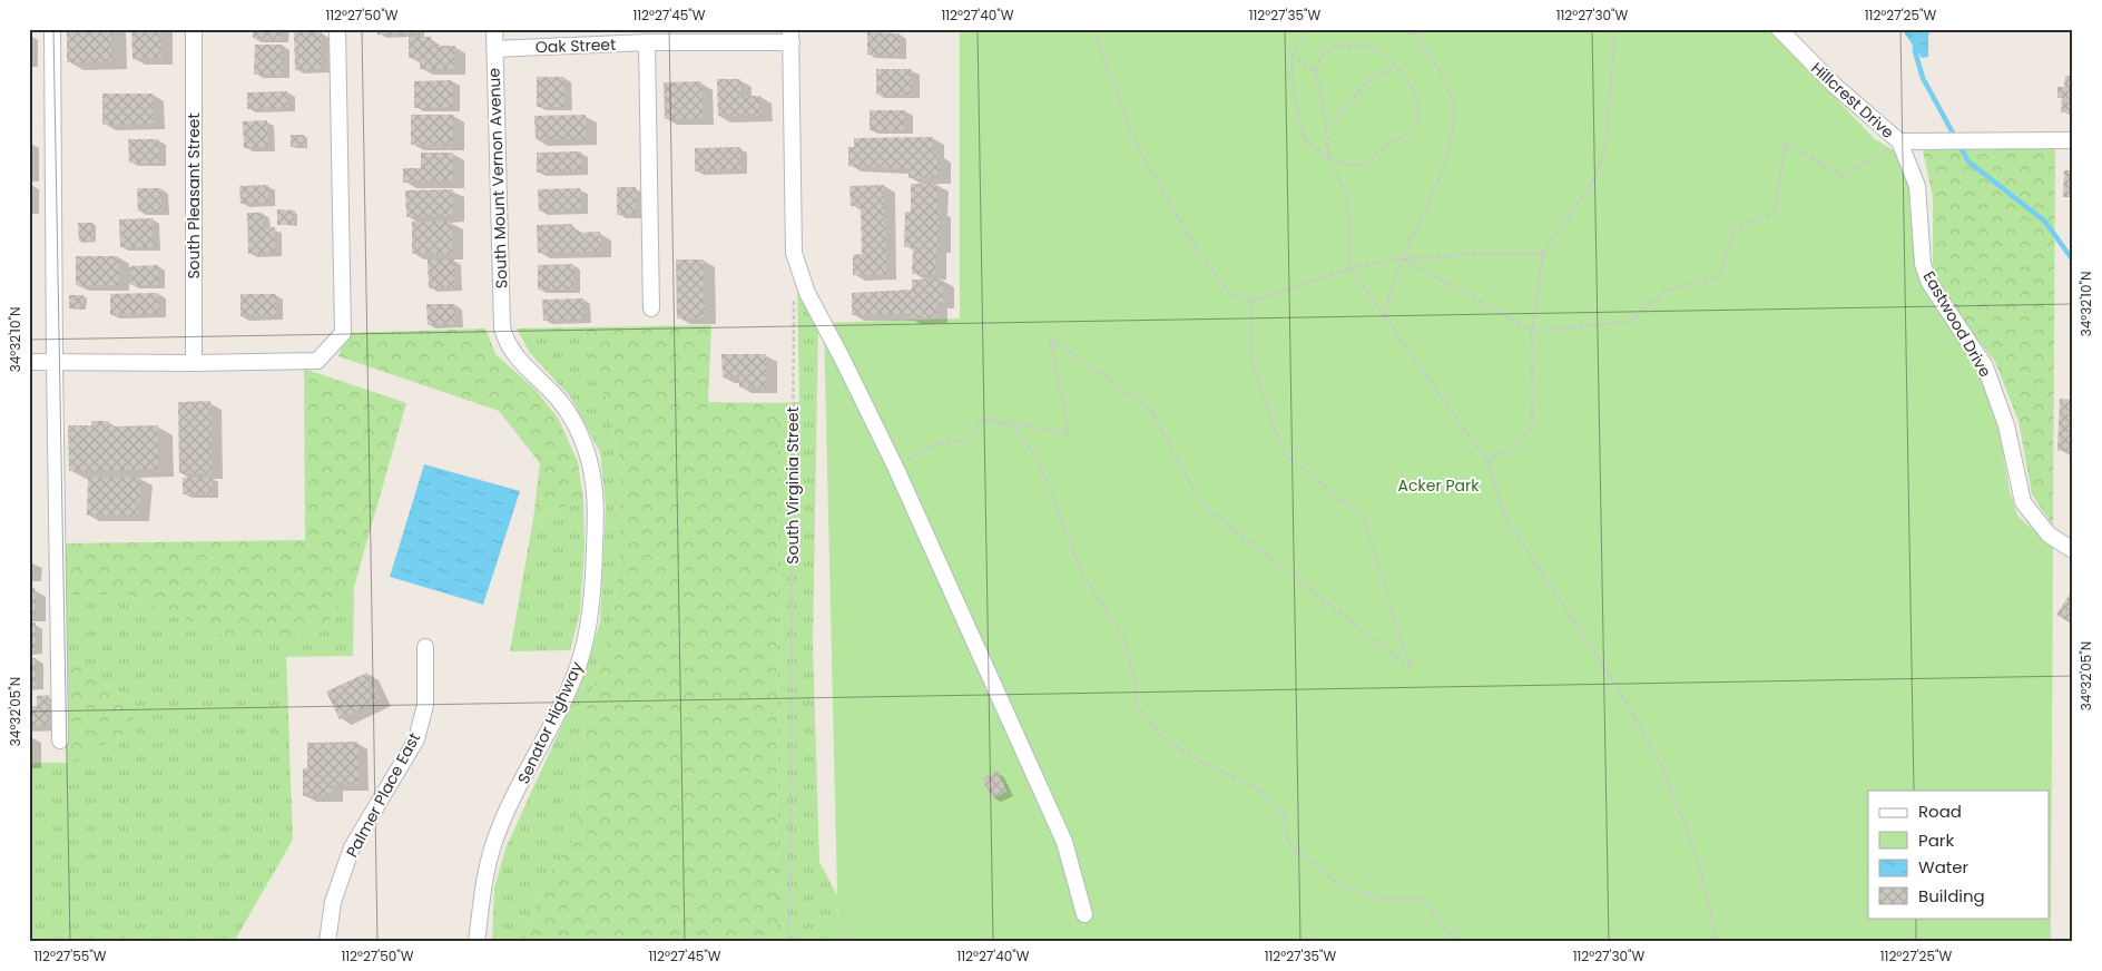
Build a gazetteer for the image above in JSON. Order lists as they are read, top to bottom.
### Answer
{
  "streets": {
    "street": [
      "Oak Street",
      "Hillcrest Drive",
      "South Mount Vernon Avenue",
      "South Pleasant Street",
      "Eastwood Drive",
      "Senator Highway",
      "Palmer Place East"
    ],
    "path": ["South Virginia Street"]
  },
  "crossings": [
    ["Oak Street", "South Mount Vernon Avenue"],
    ["Hillcrest Drive", "Eastwood Drive"],
    ["South Mount Vernon Avenue", "Senator Highway"]
  ],
  "parks": ["Acker Park"],
  "legend": [
    "Road",
    "Park",
    "Water",
    "Building"
  ],
  "coordinates": [
    "112°27'50\"W",
    "112°27'45\"W",
    "112°27'40\"W",
    "112°27'35\"W",
    "112°27'30\"W",
    "112°27'25\"W",
    "34°32'10\"N",
    "34°32'05\"N",
    "112°27'55\"W"
  ]
}
